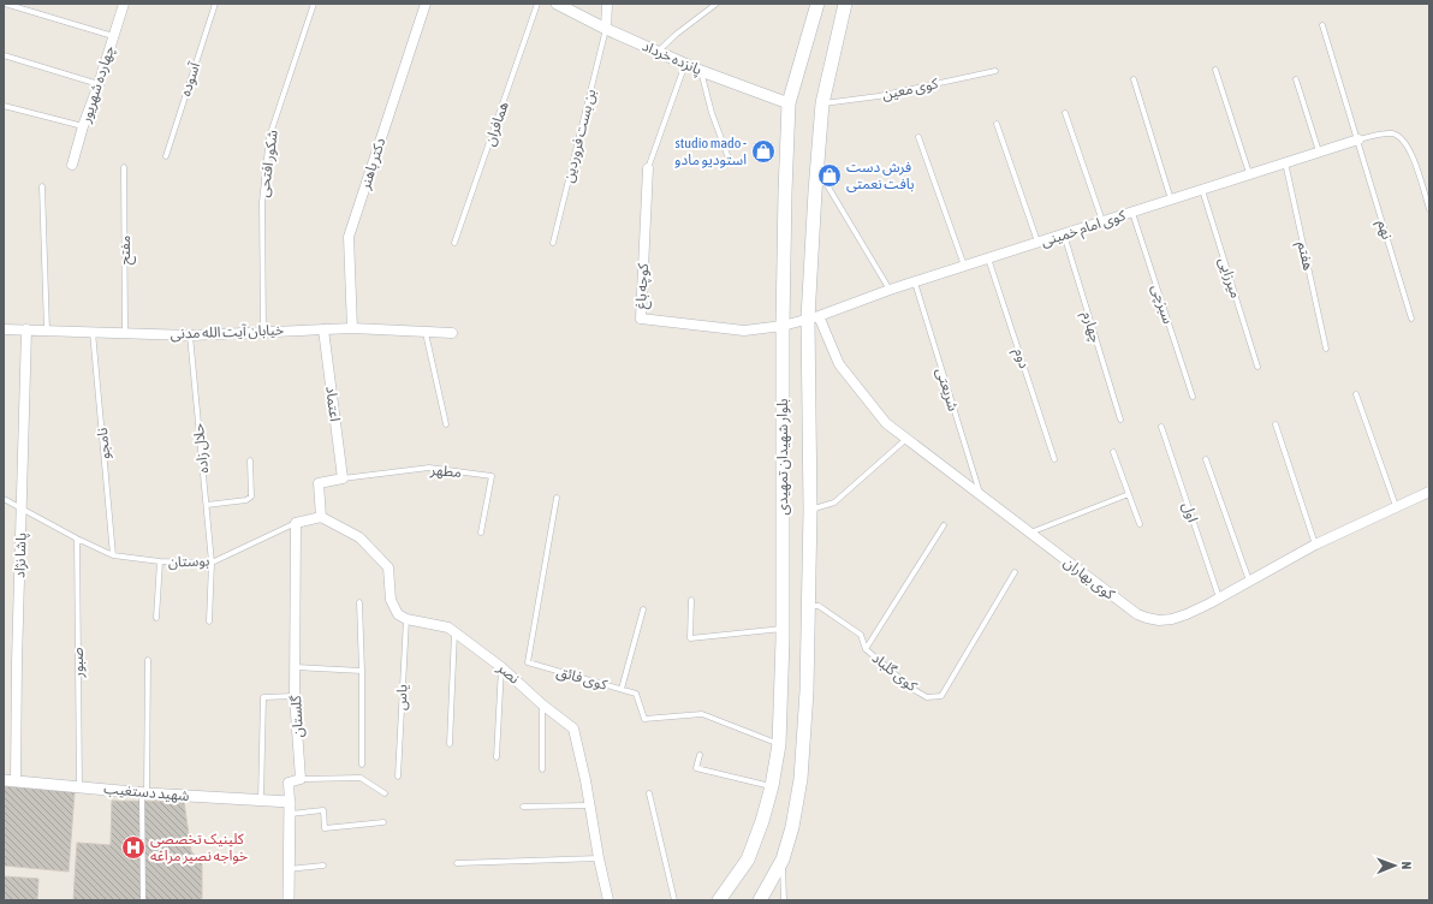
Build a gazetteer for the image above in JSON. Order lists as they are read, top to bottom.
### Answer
{
  "streets": {
    "main road": ["بلوار شهیدان تمهیدی"],
    "street": [
      "پانزده خرداد",
      "چهارده شهریور",
      "دکتر باهنر",
      "کوی امام خمینی",
      "کوچه باغ",
      "خیابان آیت الله مدنی",
      "اعتماد",
      "پاشا نژاد",
      "بوستان",
      "کوی بهاران",
      "نصر",
      "گلستان",
      "شهید دستغیب"
    ],
    "lane": [
      "آسوده",
      "کوی معین",
      "همافران",
      "بن بست فروردین",
      "شکور افتحی",
      "نهم",
      "مفتح",
      "هفتم",
      "میرزایی",
      "سبزچی",
      "چهارم",
      "دوم",
      "شریعتی",
      "نامجو",
      "حلال زاده",
      "مطهر",
      "اول",
      "صبور",
      "کوی گلباد",
      "کوی فائق",
      "یاس"
    ]
  },
  "crossings": [
    ["پانزده خرداد", "بن بست فروردین"],
    ["پانزده خرداد", "بلوار شهیدان تمهیدی"],
    ["کوی معین", "بلوار شهیدان تمهیدی"],
    ["شکور افتحی", "خیابان آیت الله مدنی"],
    ["دکتر باهنر", "خیابان آیت الله مدنی"],
    ["کوی امام خمینی", "نهم"],
    ["کوی امام خمینی", "هفتم"],
    ["کوی امام خمینی", "میرزایی"],
    ["کوی امام خمینی", "کوچه باغ"],
    ["کوی امام خمینی", "سبزچی"],
    ["کوی امام خمینی", "چهارم"],
    ["کوی امام خمینی", "دوم"],
    ["کوی امام خمینی", "شریعتی"],
    ["کوی امام خمینی", "بلوار شهیدان تمهیدی"],
    ["کوی امام خمینی", "کوی بهاران"],
    ["مفتح", "خیابان آیت الله مدنی"],
    ["کوچه باغ", "بلوار شهیدان تمهیدی"],
    ["خیابان آیت الله مدنی", "اعتماد"],
    ["خیابان آیت الله مدنی", "نامجو"],
    ["خیابان آیت الله مدنی", "حلال زاده"],
    ["خیابان آیت الله مدنی", "پاشا نژاد"],
    ["شریعتی", "کوی بهاران"],
    ["اعتماد", "مطهر"],
    ["نامجو", "بوستان"],
    ["حلال زاده", "بوستان"],
    ["بلوار شهیدان تمهیدی", "کوی بهاران"],
    ["بلوار شهیدان تمهیدی", "کوی گلباد"],
    ["بلوار شهیدان تمهیدی", "کوی فائق"],
    ["اول", "کوی بهاران"],
    ["پاشا نژاد", "بوستان"],
    ["پاشا نژاد", "شهید دستغیب"],
    ["بوستان", "صبور"],
    ["بوستان", "گلستان"],
    ["صبور", "شهید دستغیب"],
    ["نصر", "یاس"]
  ],
  "places": {
    "shop": ["studio mado - استودیو مادو", "فرش دست بافت نعمتی"],
    "hospital": ["کلینیک تخصصی خواجه نصیر مراغه"]
  },
  "north": "right"
}
